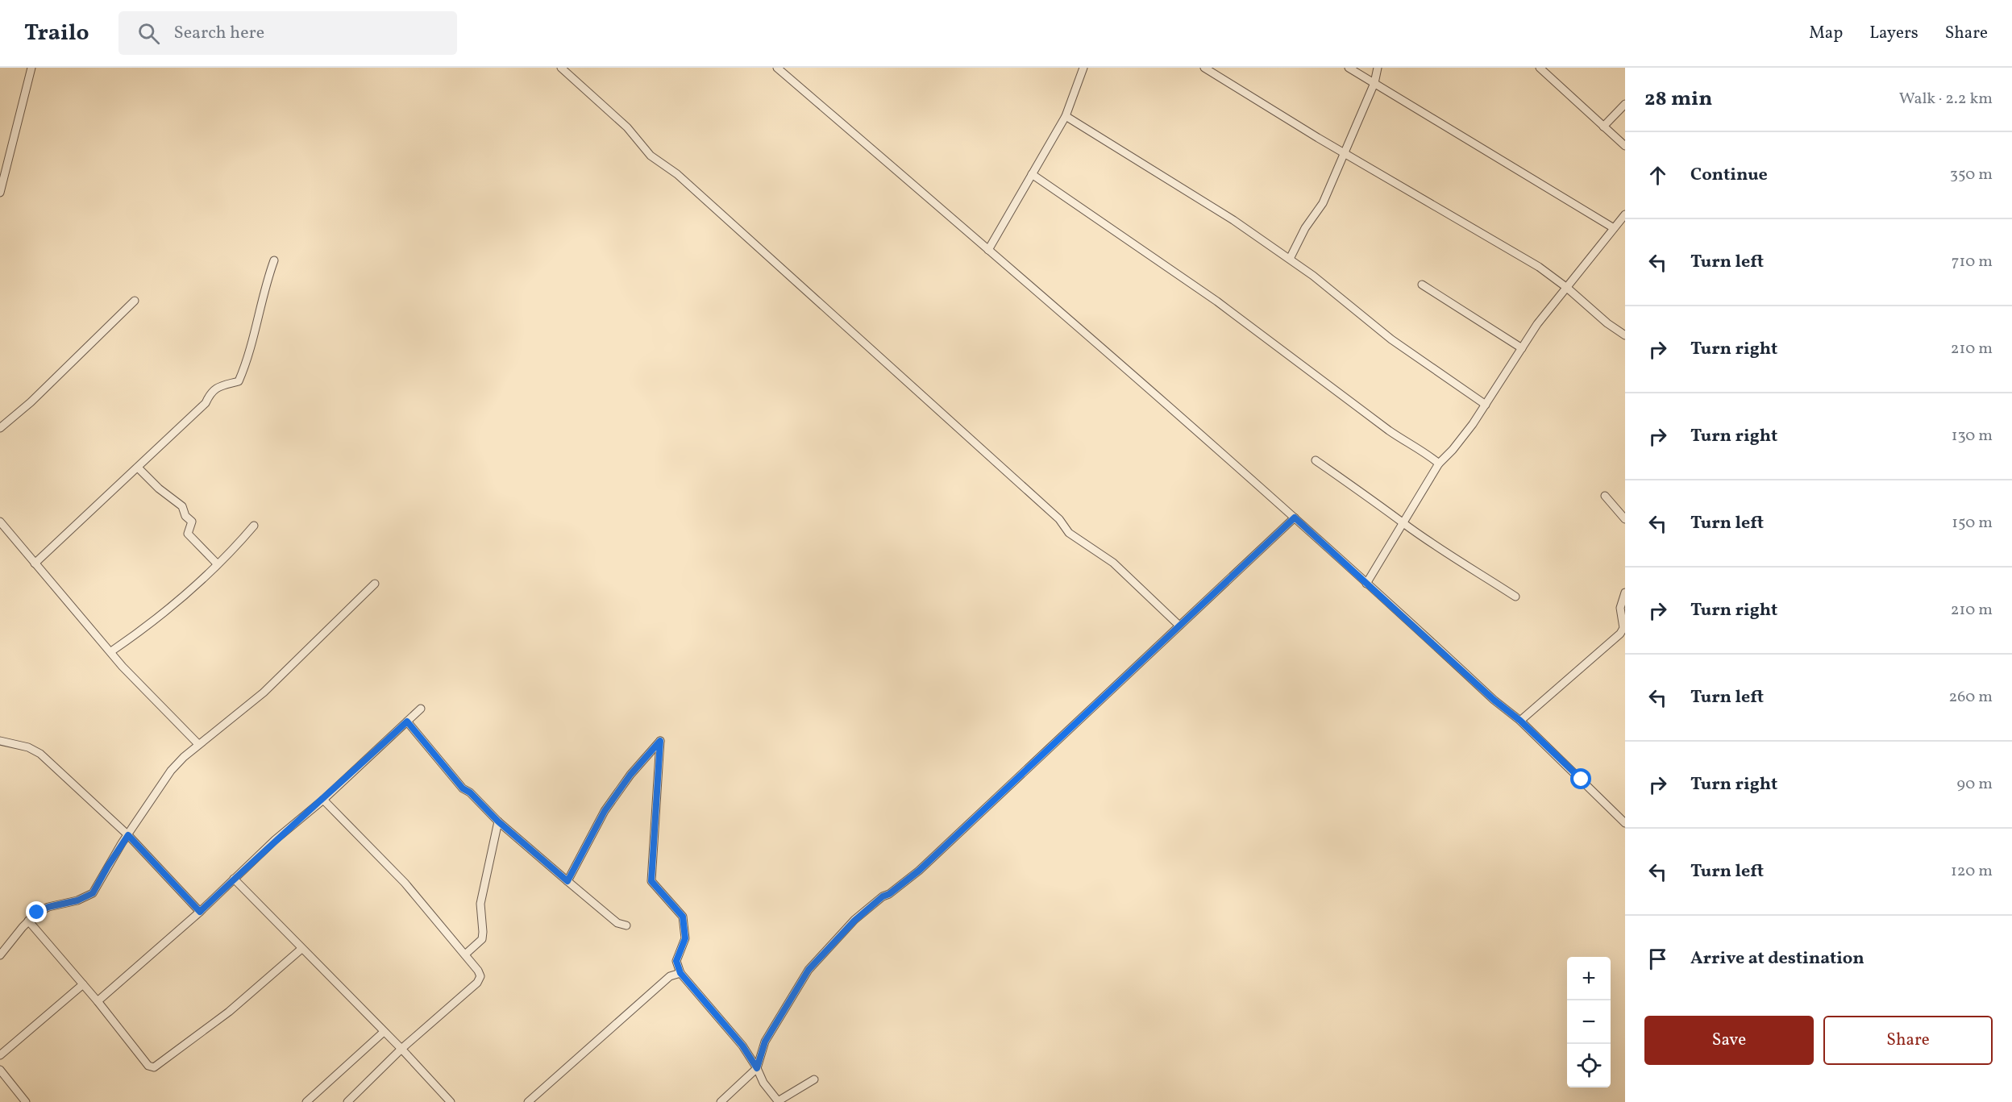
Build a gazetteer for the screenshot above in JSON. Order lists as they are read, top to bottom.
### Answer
{
  "page": {
    "header": "Trailo",
    "search": "Search here",
    "nav": ["Map", "Layers", "Share"],
    "heading": ["28 min", "Walk · 2.2 km"],
    "list": [
      ["Continue", "350 m"],
      ["Turn left", "710 m"],
      ["Turn right", "210 m"],
      ["Turn right", "130 m"],
      ["Turn left", "150 m"],
      ["Turn right", "210 m"],
      ["Turn left", "260 m"],
      ["Turn right", "90 m"],
      ["Turn left", "120 m"],
      "Arrive at destination"
    ],
    "map_buttons": ["+", "−"],
    "buttons": ["Save", "Share"]
  }
}
